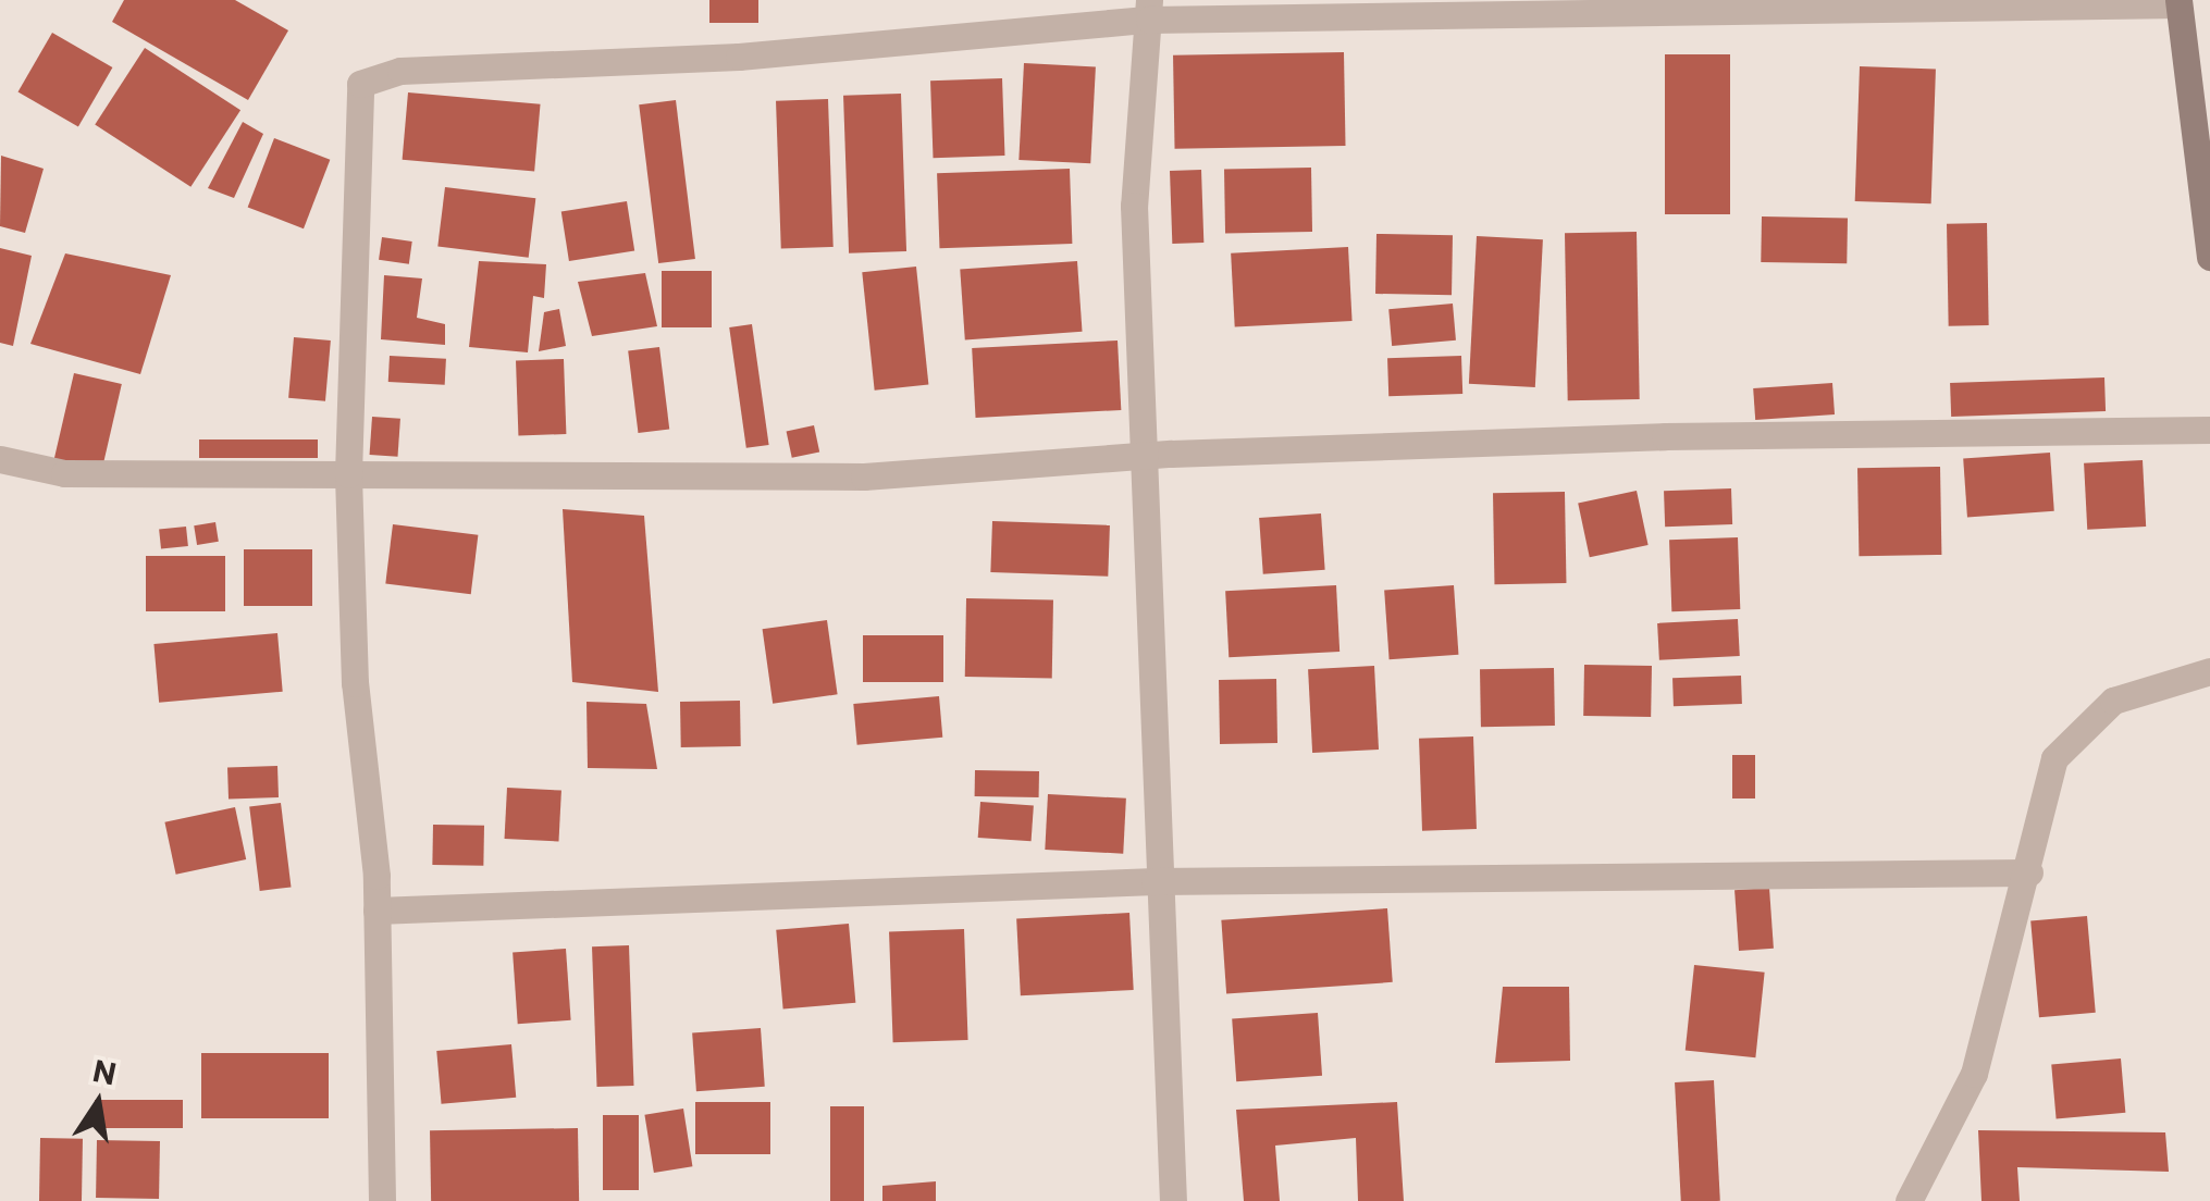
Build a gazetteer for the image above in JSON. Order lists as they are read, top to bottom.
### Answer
{
  "north": "top"
}
